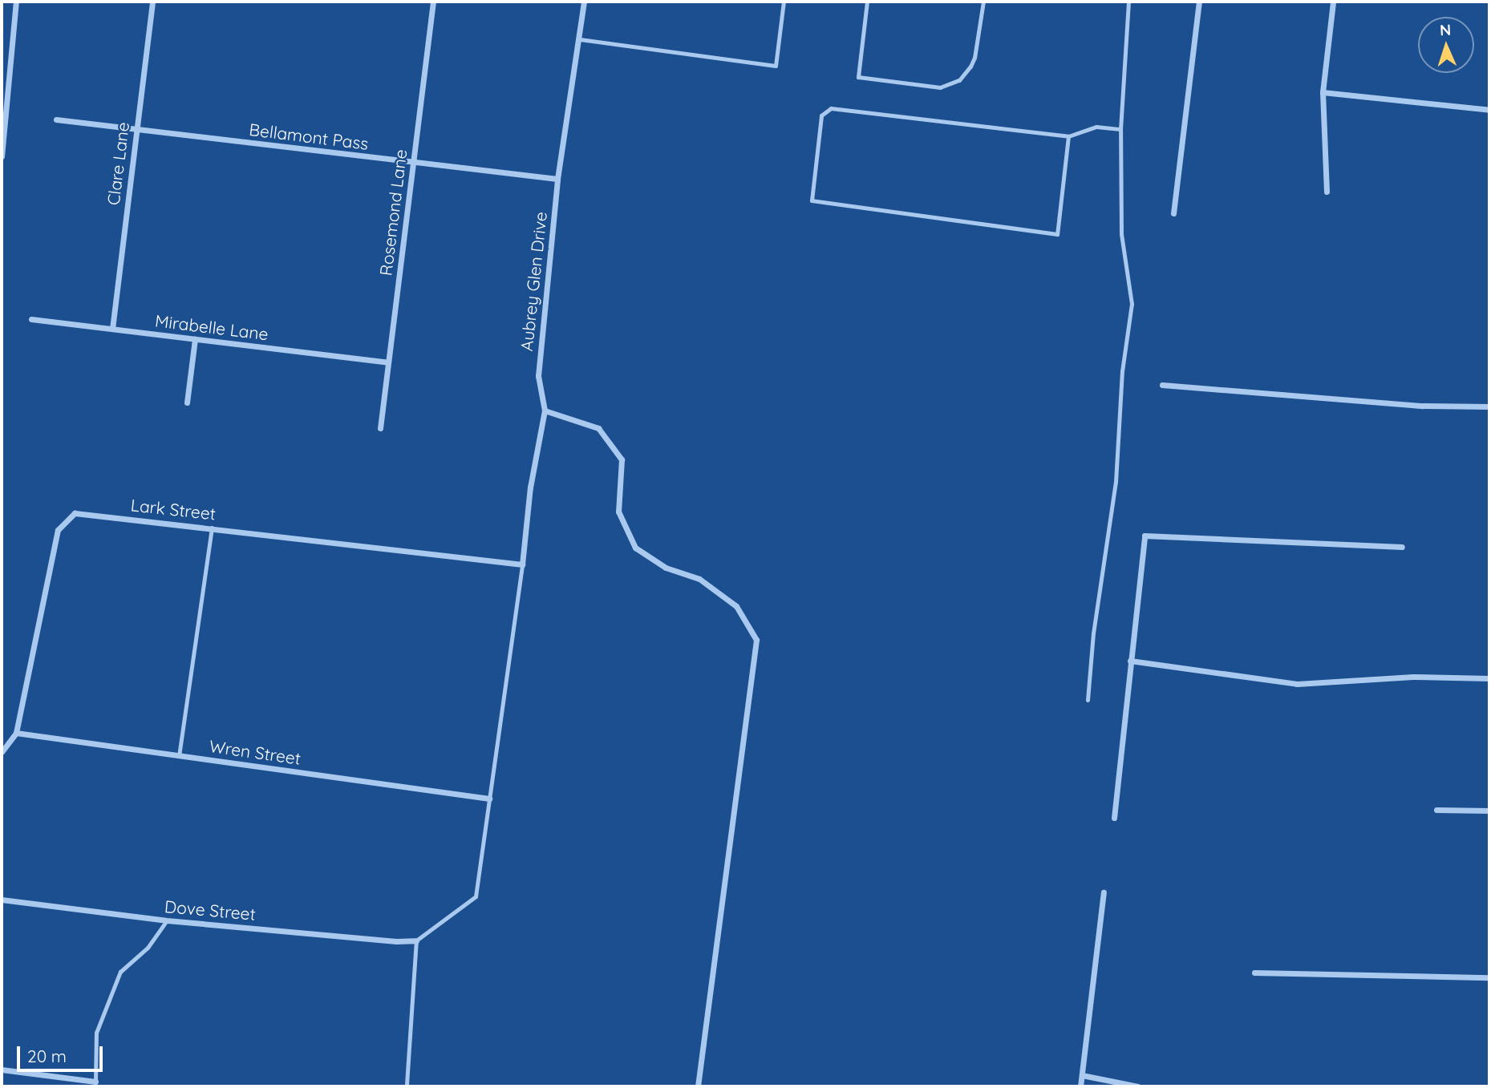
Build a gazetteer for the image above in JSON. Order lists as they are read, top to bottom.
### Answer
{
  "streets": {
    "street": [
      "Bellamont Pass",
      "Clare Lane",
      "Rosemond Lane",
      "Aubrey Glen Drive",
      "Mirabelle Lane",
      "Lark Street",
      "Wren Street",
      "Dove Street"
    ]
  },
  "crossings": [
    ["Bellamont Pass", "Clare Lane"],
    ["Bellamont Pass", "Rosemond Lane"],
    ["Bellamont Pass", "Aubrey Glen Drive"],
    ["Clare Lane", "Mirabelle Lane"],
    ["Rosemond Lane", "Mirabelle Lane"],
    ["Aubrey Glen Drive", "Lark Street"],
    ["Lark Street", "Wren Street"]
  ],
  "scale_bar": "20 m",
  "north": "top"
}
